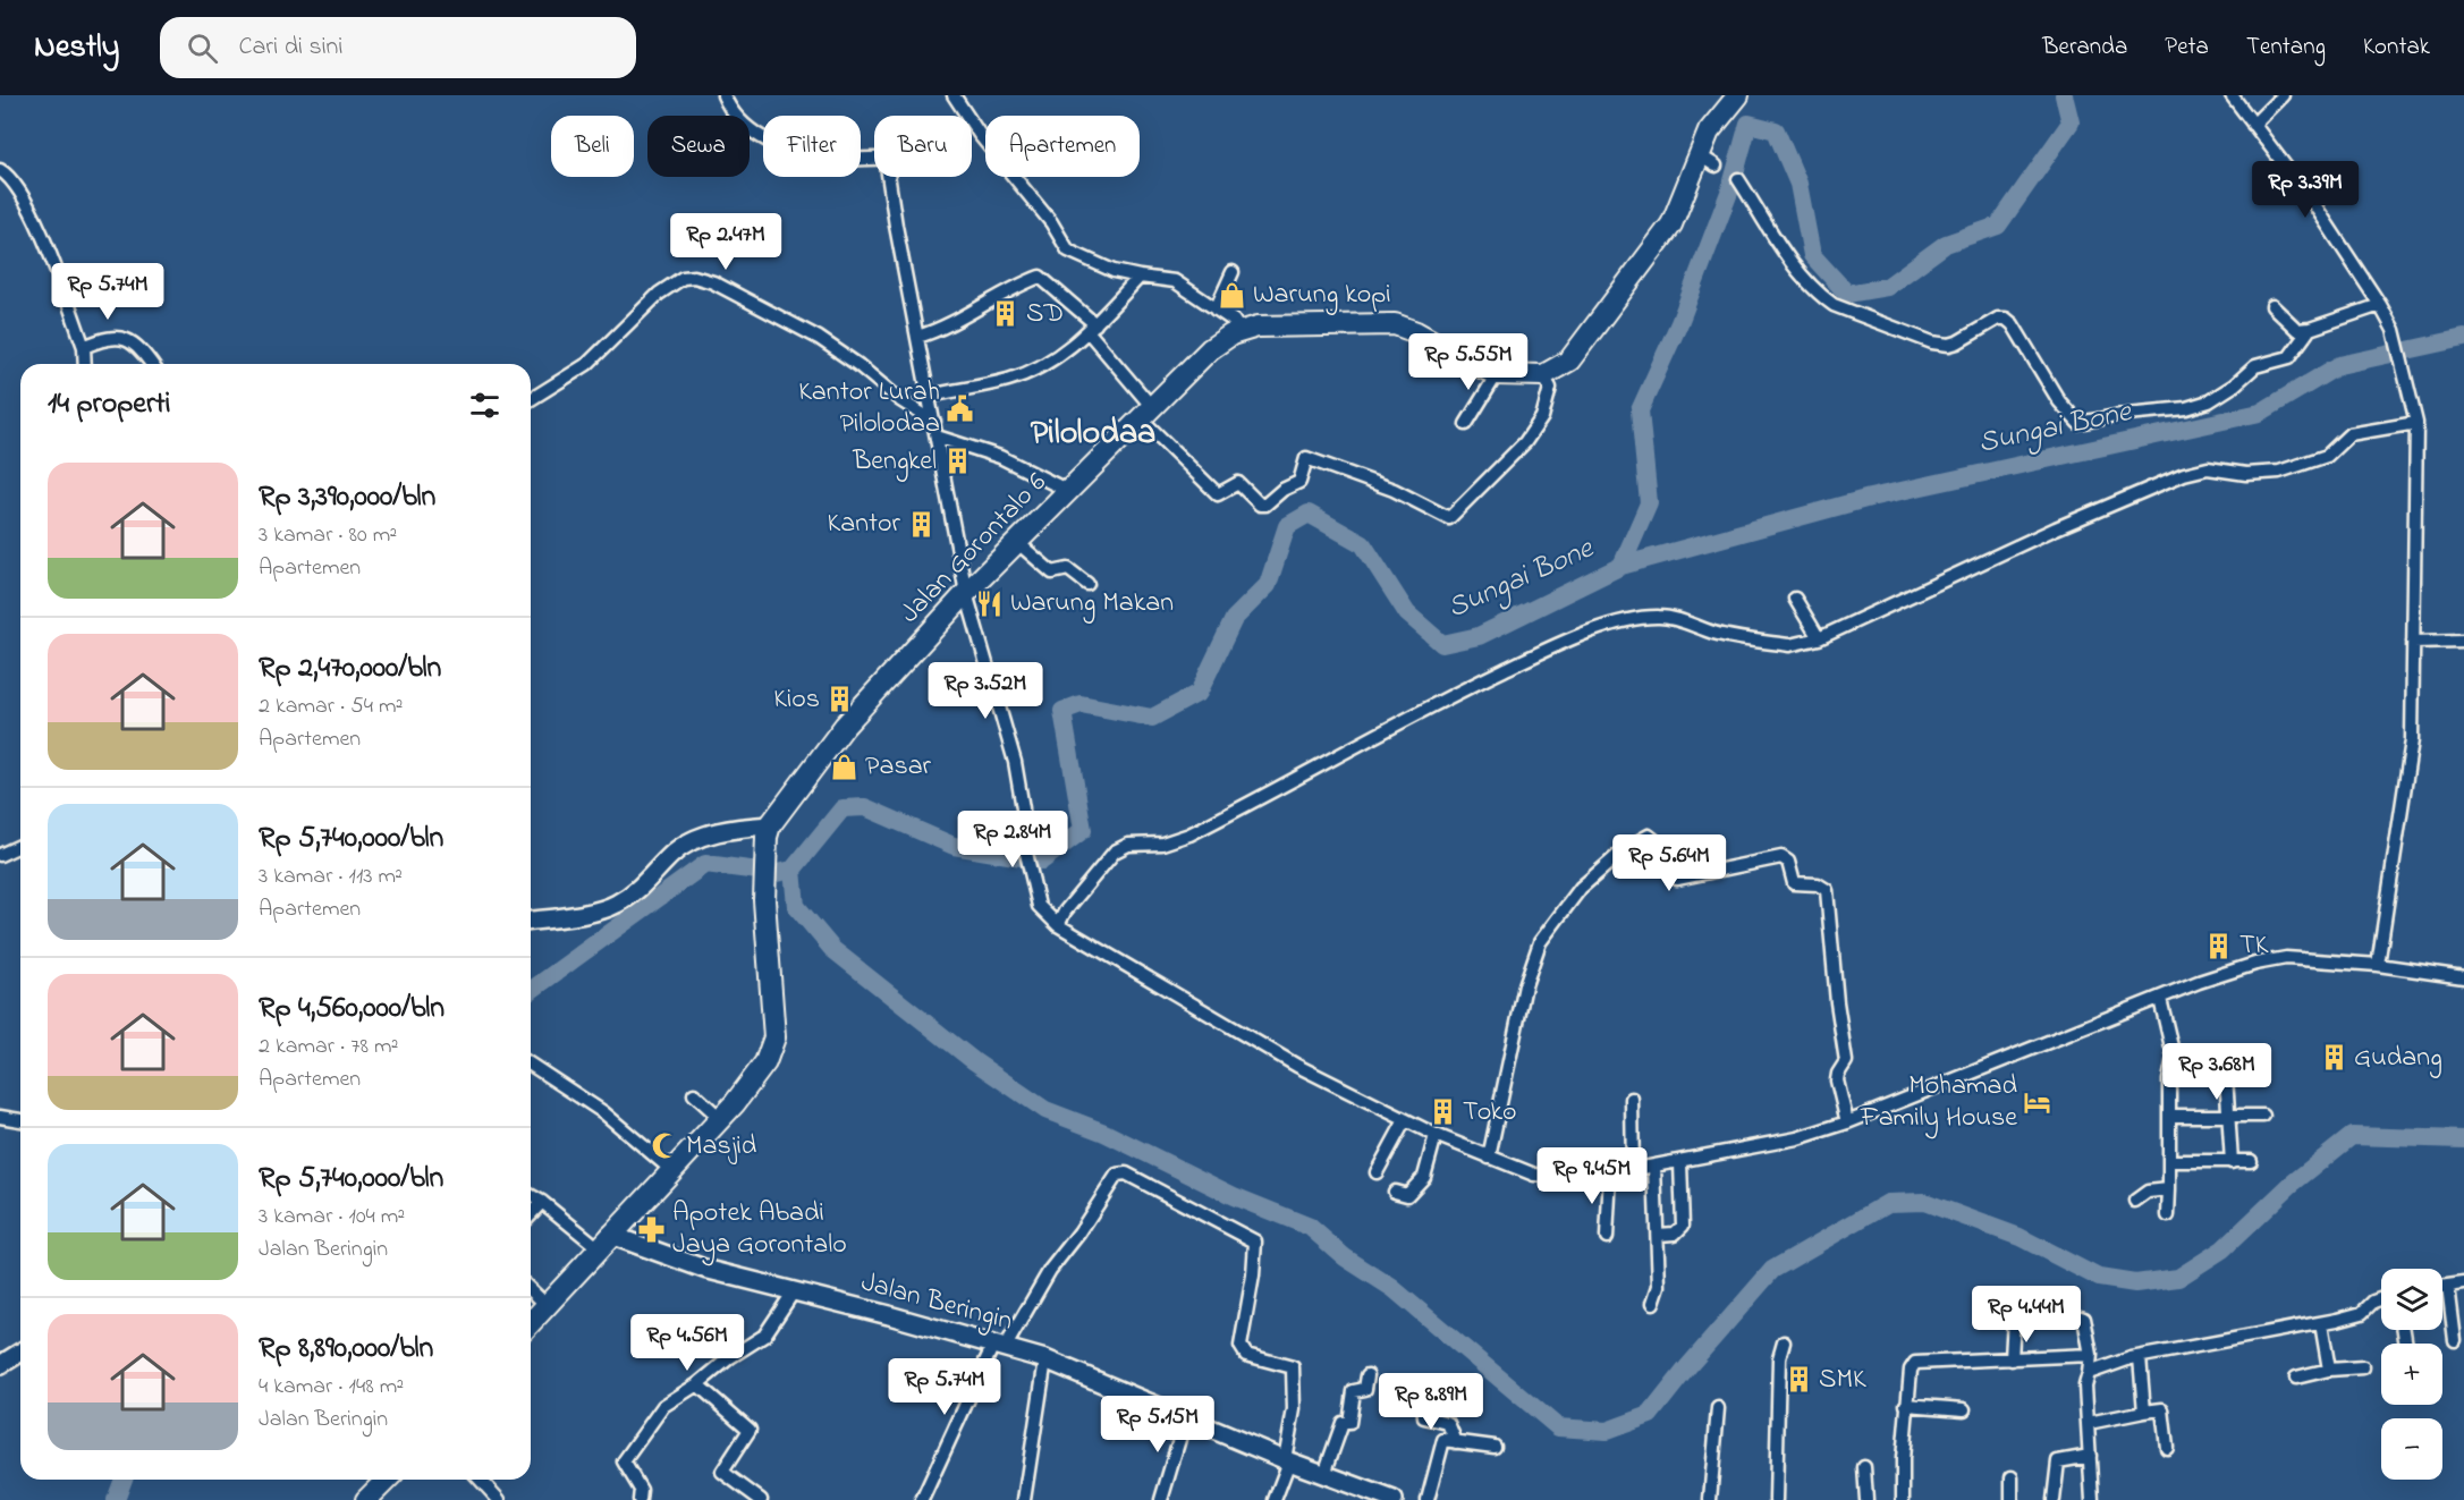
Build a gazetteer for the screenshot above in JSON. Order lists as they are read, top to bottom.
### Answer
{
  "streets": {
    "main road": ["Jalan Gorontalo 6"],
    "street": ["Jalan Beringin"]
  },
  "districts": ["Pilolodaa"],
  "water": ["Sungai Bone"],
  "places": {
    "shop": ["Warung kopi", "Pasar"],
    "building": [
      "SD",
      "Bengkel",
      "Kantor",
      "Kios",
      "TK",
      "Gudang",
      "Toko",
      "SMK"
    ],
    "public building": ["Kantor Lurah Pilolodaa"],
    "restaurant": ["Warung Makan"],
    "hotel": ["Mohamad Family House"],
    "mosque": ["Masjid"],
    "pharmacy": ["Apotek Abadi Jaya Gorontalo"]
  },
  "page": {
    "header": "Nestly",
    "search": "Cari di sini",
    "nav": [
      "Beranda",
      "Peta",
      "Tentang",
      "Kontak"
    ],
    "chip": [
      "Beli",
      "Sewa",
      "Filter",
      "Baru",
      "Apartemen"
    ],
    "price": [
      "Rp 3.39M",
      "Rp 2.47M",
      "Rp 5.74M",
      "Rp 5.55M",
      "Rp 3.52M",
      "Rp 2.84M",
      "Rp 5.64M",
      "Rp 3.68M",
      "Rp 9.45M",
      "Rp 4.44M",
      "Rp 4.56M",
      "Rp 5.74M",
      "Rp 8.89M",
      "Rp 5.15M"
    ],
    "heading": "14 properti",
    "list": [
      {
        "name": "Rp 3,390,000/bln",
        "note": "3 kamar · 80 m² · Apartemen"
      },
      {
        "name": "Rp 2,470,000/bln",
        "note": "2 kamar · 54 m² · Apartemen"
      },
      {
        "name": "Rp 5,740,000/bln",
        "note": "3 kamar · 113 m² · Apartemen"
      },
      {
        "name": "Rp 4,560,000/bln",
        "note": "2 kamar · 78 m² · Apartemen"
      },
      {
        "name": "Rp 5,740,000/bln",
        "note": "3 kamar · 104 m² · Jalan Beringin"
      },
      {
        "name": "Rp 8,890,000/bln",
        "note": "4 kamar · 148 m² · Jalan Beringin"
      }
    ],
    "map_buttons": ["+", "−"]
  }
}
